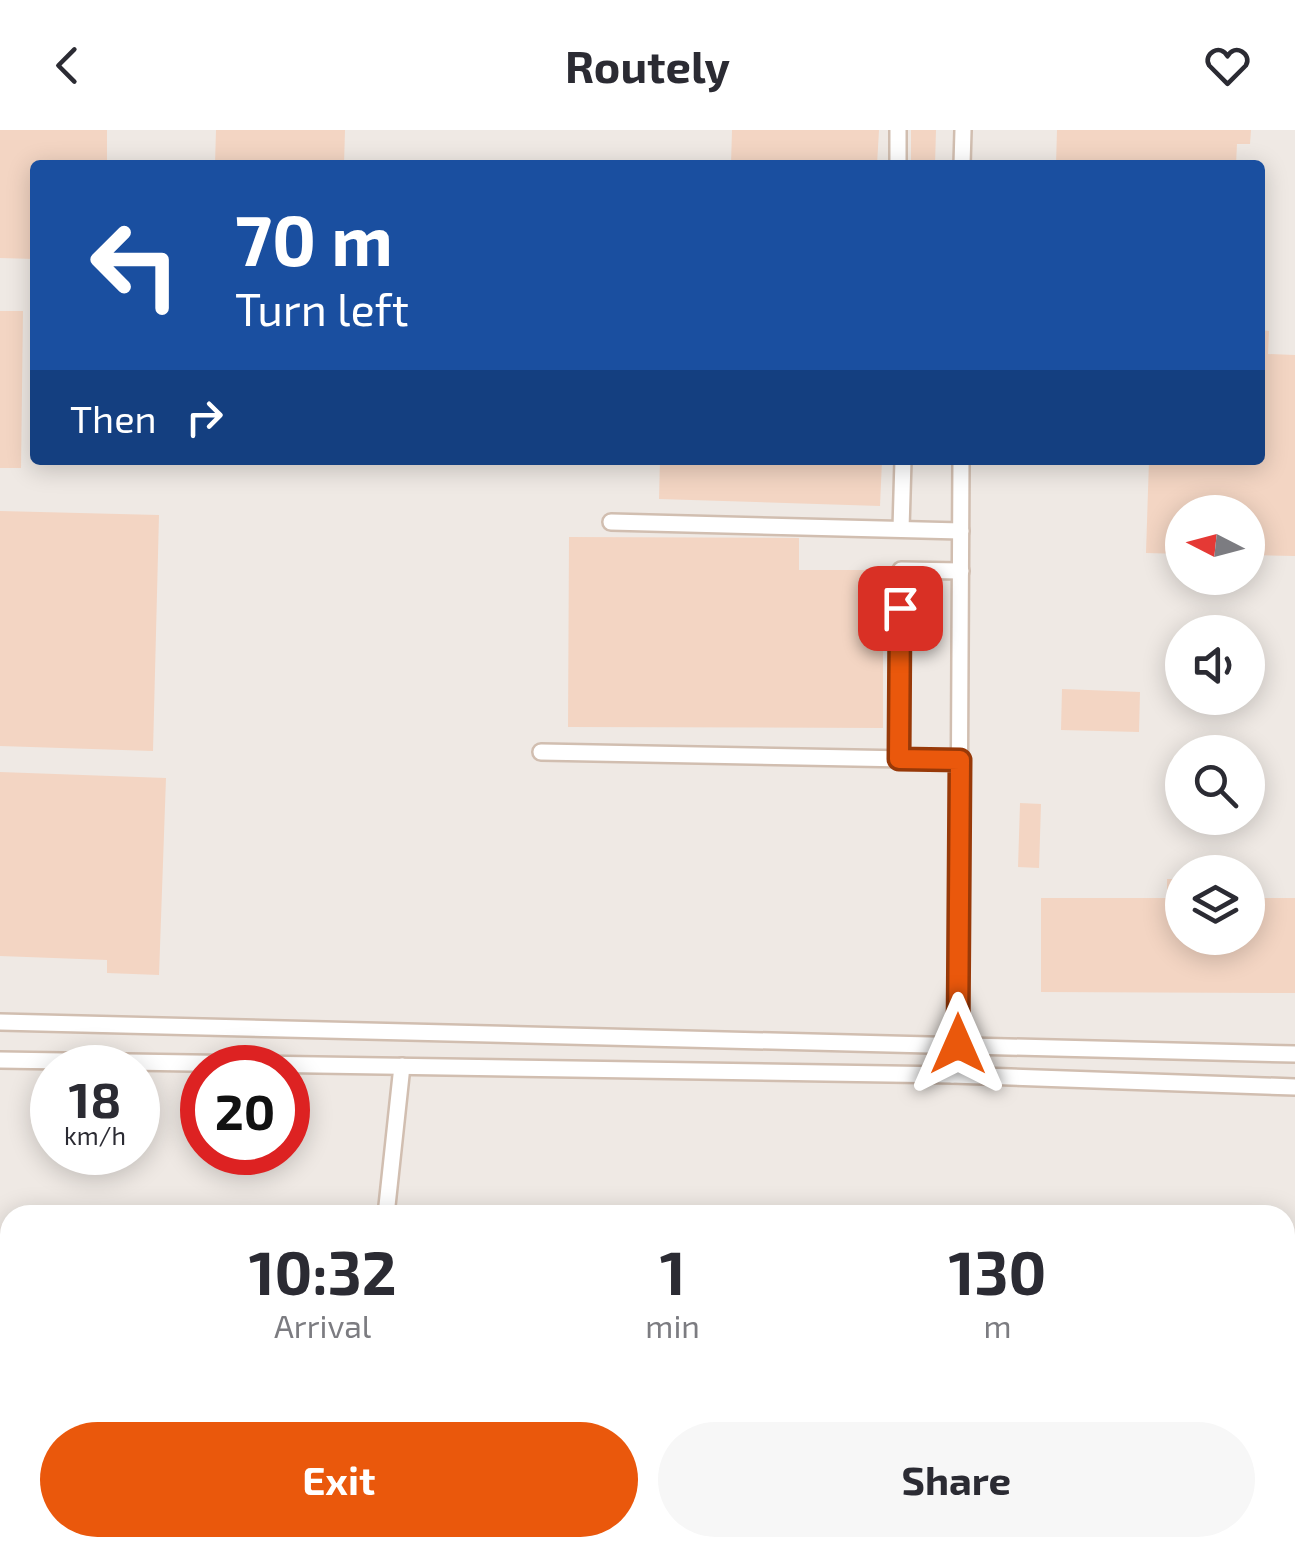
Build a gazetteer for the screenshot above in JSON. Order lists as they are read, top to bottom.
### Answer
{
  "north": "left",
  "page": {
    "header": "Routely",
    "turn": ["70 m", "Turn left"],
    "then": "Then",
    "speed": "18 km/h",
    "limit": "20",
    "eta": [
      "10:32",
      "Arrival",
      "1",
      "min",
      "130",
      "m"
    ],
    "buttons": ["Exit", "Share"]
  }
}
